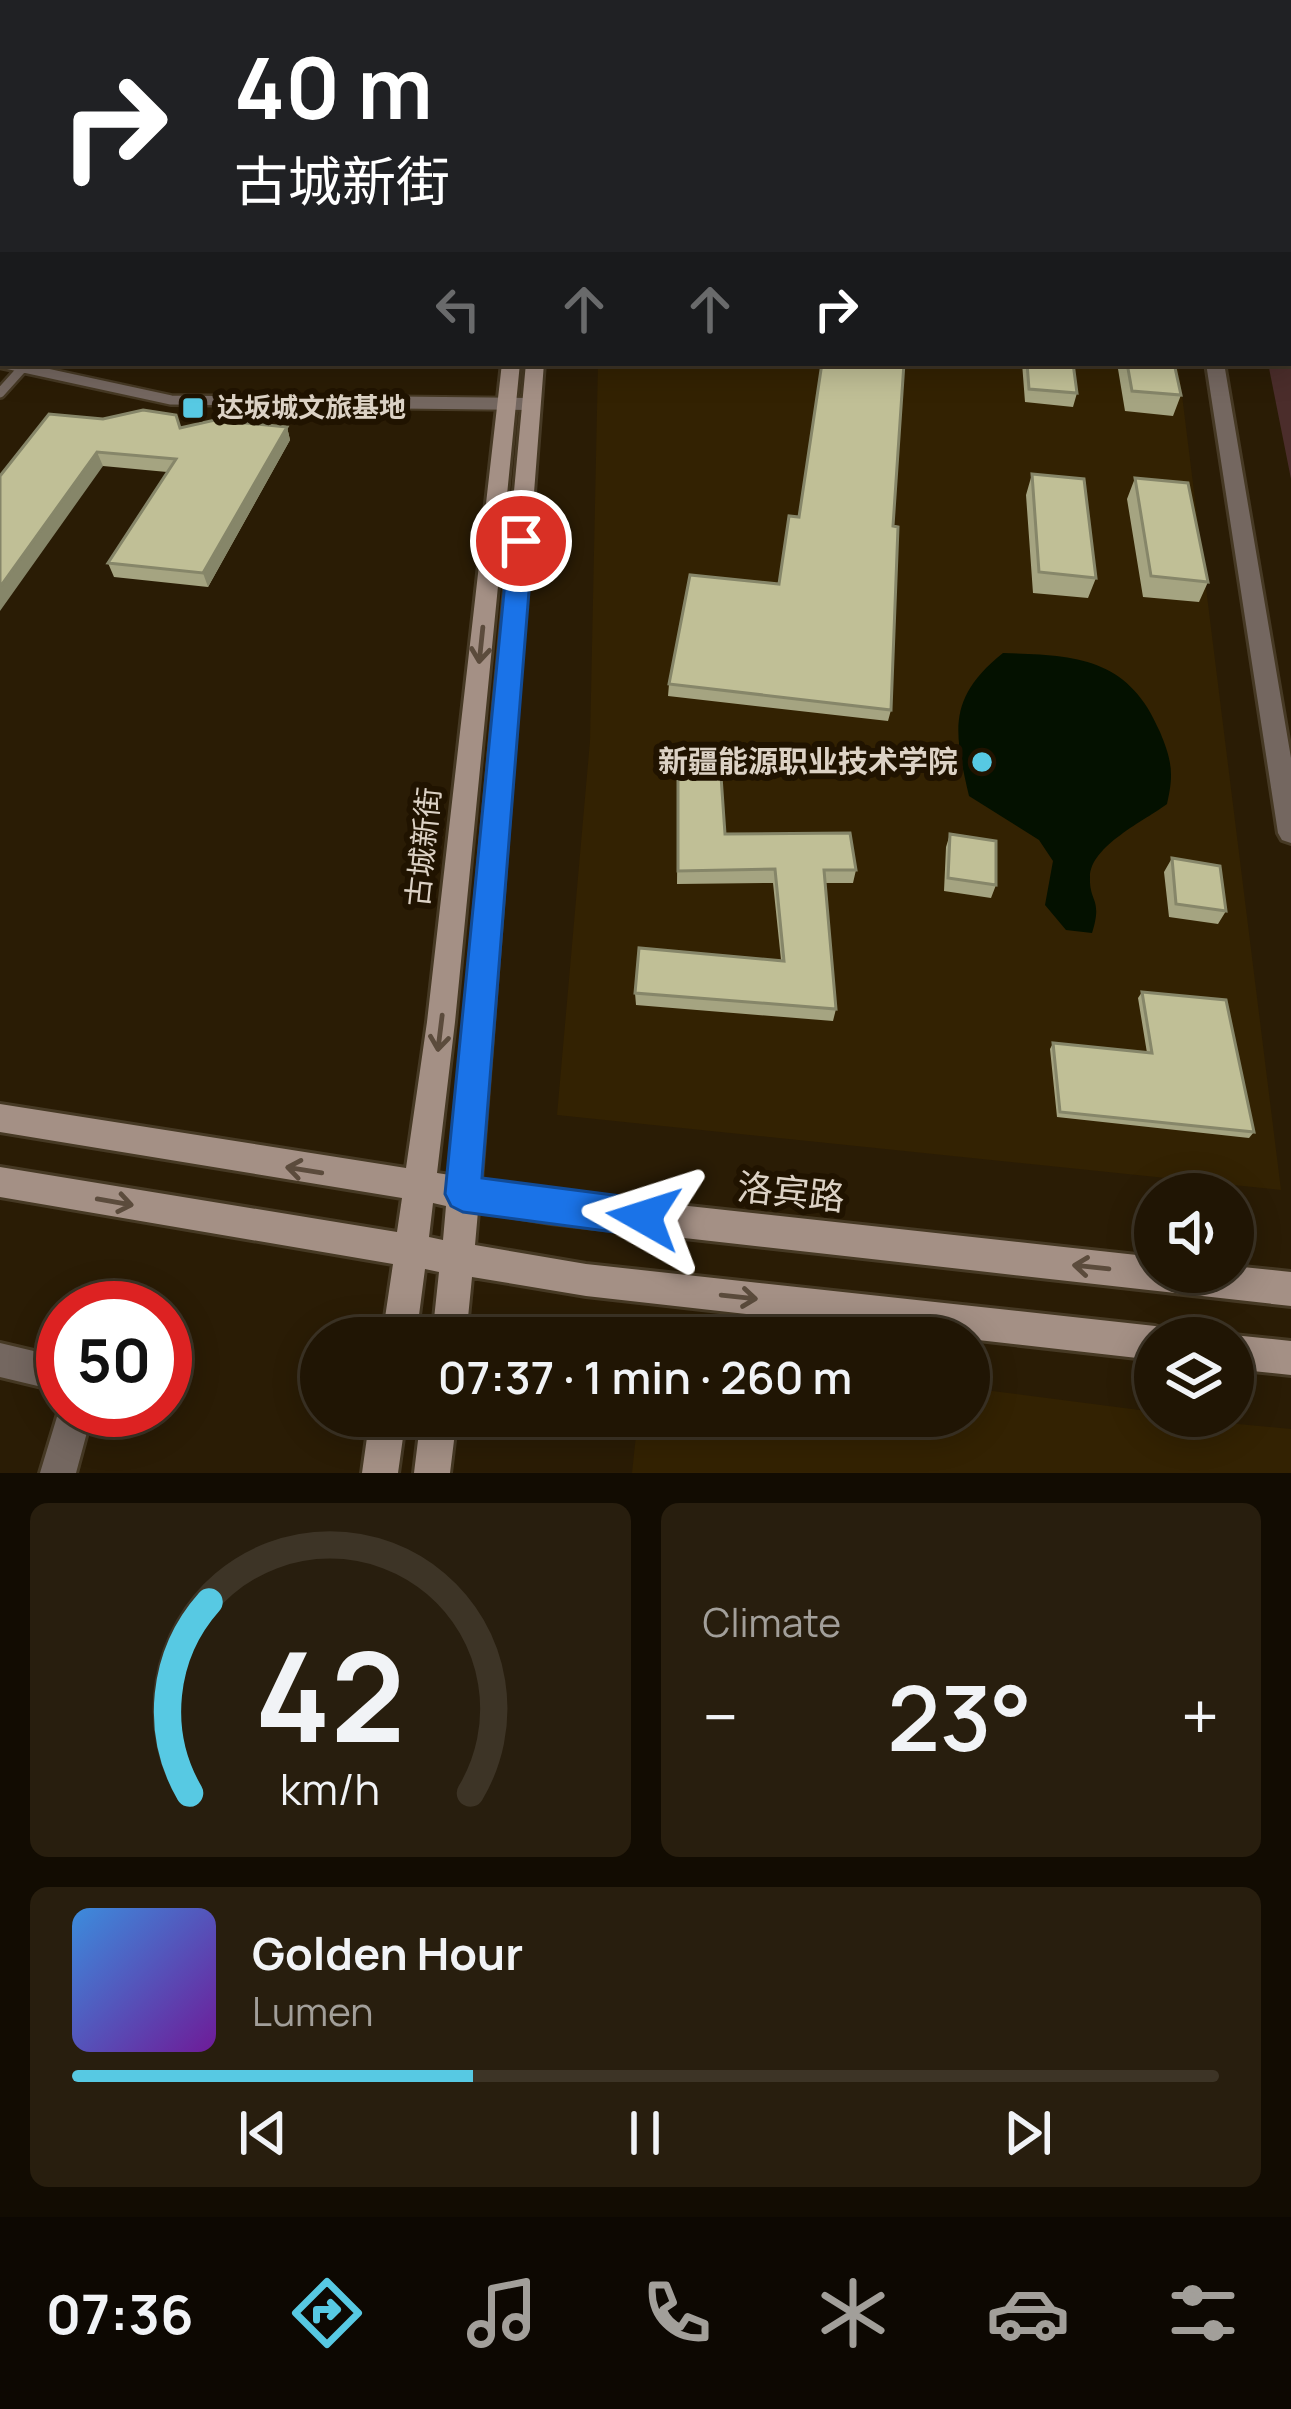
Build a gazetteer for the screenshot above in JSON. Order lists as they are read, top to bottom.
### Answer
{
  "streets": {
    "main road": ["古城新街", "洛宾路"]
  },
  "crossings": [
    ["古城新街", "洛宾路"]
  ],
  "places": {
    "transit": ["达坂城文旅基地"],
    "other": ["新疆能源职业技术学院"]
  },
  "page": {
    "turn": ["40 m", "古城新街"],
    "limit": "50",
    "trip": "07:37 · 1 min · 260 m",
    "tile": "Climate",
    "heat": ["−", "23°", "+"],
    "song": ["Golden Hour", "Lumen"],
    "tabs": "07:36",
    "gauge": ["42", "km/h"]
  }
}
